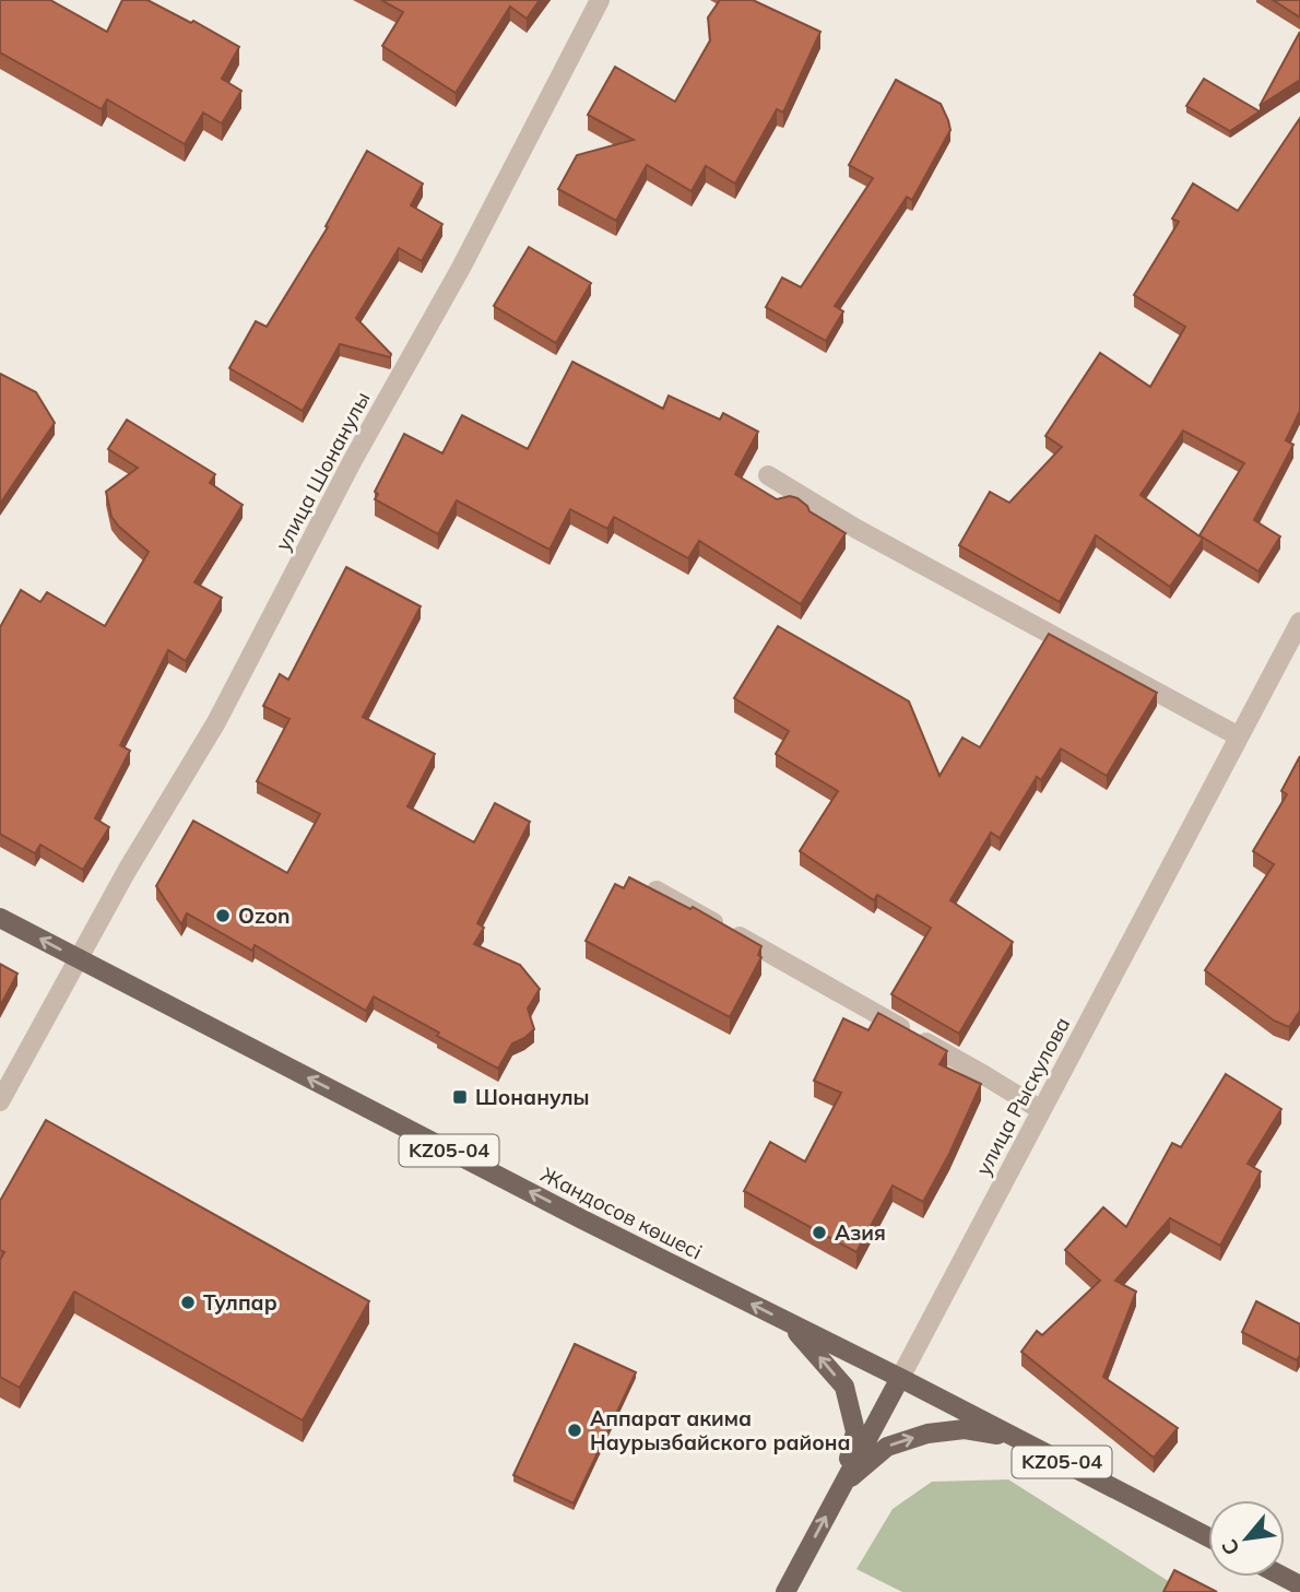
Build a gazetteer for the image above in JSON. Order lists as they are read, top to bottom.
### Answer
{
  "streets": {
    "main road": ["улица Рыскулова", "KZ05-04", "Жандосов көшесі"],
    "street": ["улица Шонанулы"]
  },
  "crossings": [
    ["улица Шонанулы", "Жандосов көшесі"],
    ["улица Рыскулова", "KZ05-04"],
    ["улица Рыскулова", "Жандосов көшесі"],
    ["KZ05-04", "Жандосов көшесі"]
  ],
  "one_way": ["Жандосов көшесі"],
  "places": {
    "other": [
      "Ozon",
      "Азия",
      "Тулпар",
      "Аппарат акима Наурызбайского района"
    ],
    "transit": ["Шонанулы"]
  },
  "north": "bottom left"
}
